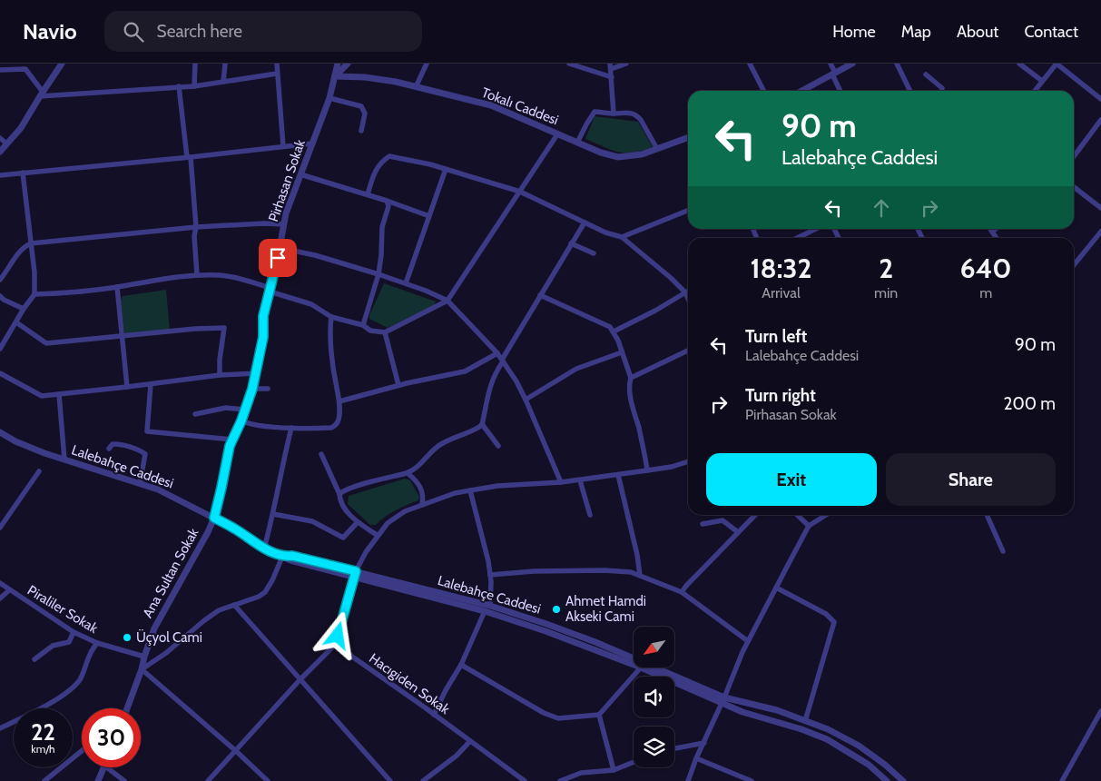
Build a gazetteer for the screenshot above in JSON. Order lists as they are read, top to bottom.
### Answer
{
  "streets": {
    "street": [
      "Tokalı Caddesi",
      "Pirhasan Sokak",
      "Lalebahçe Caddesi",
      "Ana Sultan Sokak",
      "Piraliler Sokak",
      "Hacıgiden Sokak"
    ]
  },
  "crossings": [
    ["Tokalı Caddesi", "Pirhasan Sokak"],
    ["Pirhasan Sokak", "Lalebahçe Caddesi"],
    ["Pirhasan Sokak", "Ana Sultan Sokak"],
    ["Lalebahçe Caddesi", "Ana Sultan Sokak"],
    ["Ana Sultan Sokak", "Piraliler Sokak"]
  ],
  "places": ["Ahmet Hamdi Akseki Cami", "Üçyol Cami"],
  "north": "bottom left",
  "page": {
    "header": "Navio",
    "search": "Search here",
    "nav": [
      "Home",
      "Map",
      "About",
      "Contact"
    ],
    "turn": ["90 m", "Lalebahçe Caddesi"],
    "eta": [
      "18:32",
      "Arrival",
      "2",
      "min",
      "640",
      "m"
    ],
    "list": [
      {
        "name": "Turn left",
        "note": "Lalebahçe Caddesi",
        "value": "90 m"
      },
      {
        "name": "Turn right",
        "note": "Pirhasan Sokak",
        "value": "200 m"
      }
    ],
    "buttons": ["Exit", "Share"],
    "speed": "22 km/h",
    "limit": "30"
  }
}
